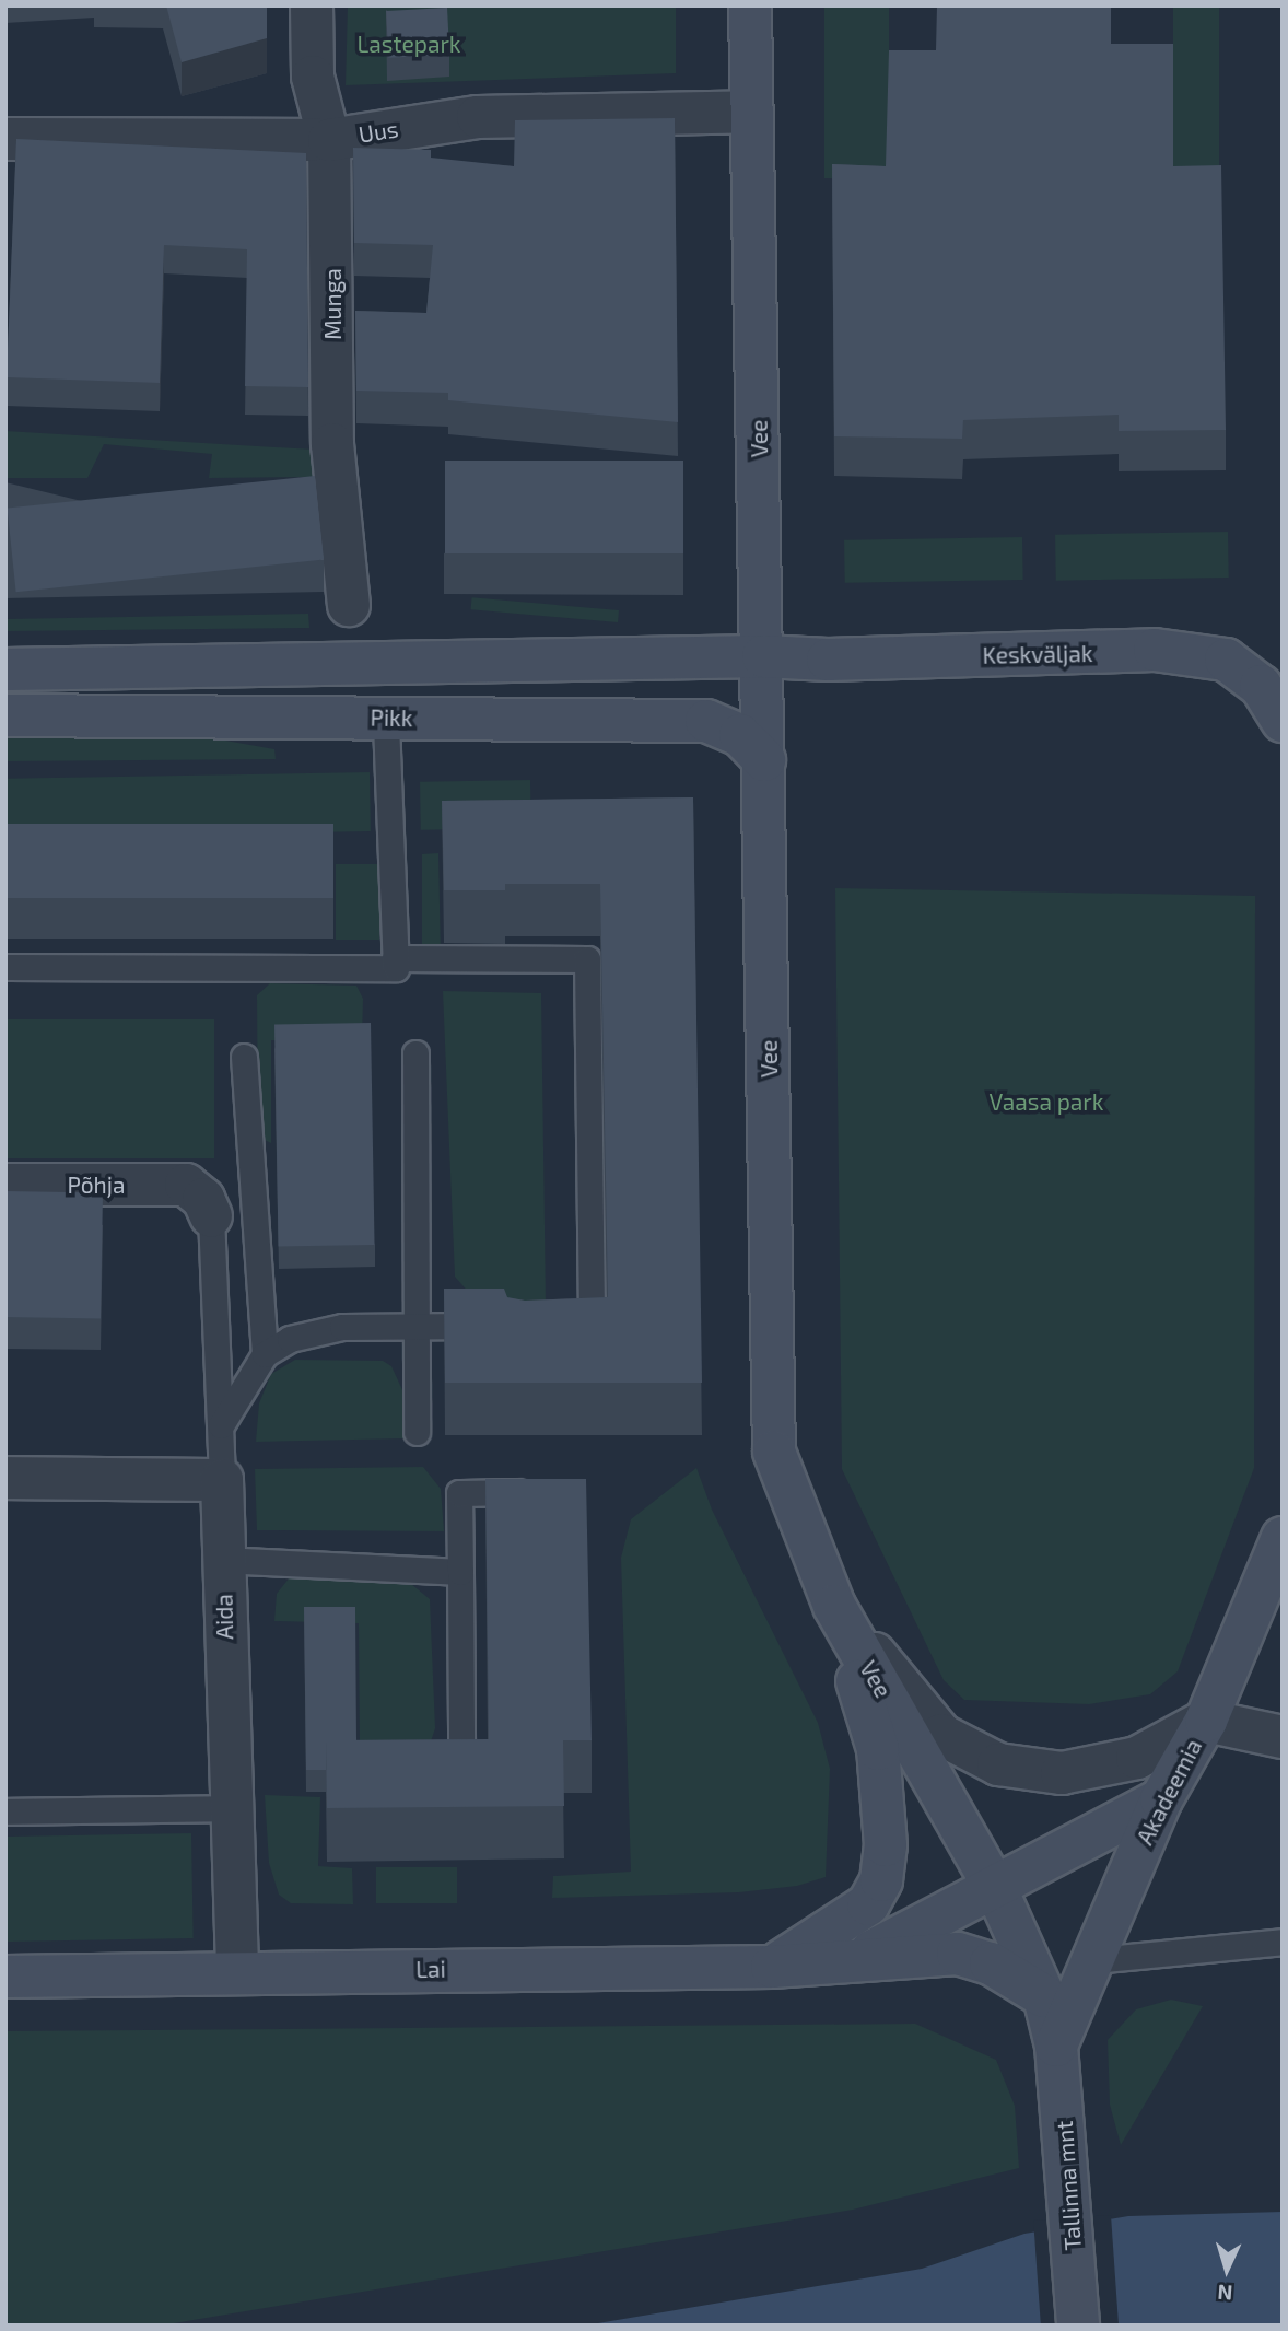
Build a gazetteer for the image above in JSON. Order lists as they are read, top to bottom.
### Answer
{
  "streets": {
    "main road": [
      "Vee",
      "Keskväljak",
      "Pikk",
      "Akadeemia",
      "Lai",
      "Tallinna mnt"
    ],
    "street": [
      "Uus",
      "Munga",
      "Põhja",
      "Aida"
    ]
  },
  "crossings": [
    ["Uus", "Munga"],
    ["Uus", "Vee"],
    ["Vee", "Keskväljak"],
    ["Vee", "Pikk"],
    ["Vee", "Akadeemia"],
    ["Vee", "Lai"],
    ["Vee", "Tallinna mnt"],
    ["Aida", "Lai"],
    ["Akadeemia", "Lai"],
    ["Akadeemia", "Tallinna mnt"]
  ],
  "parks": ["Lastepark", "Vaasa park"],
  "north": "bottom"
}
